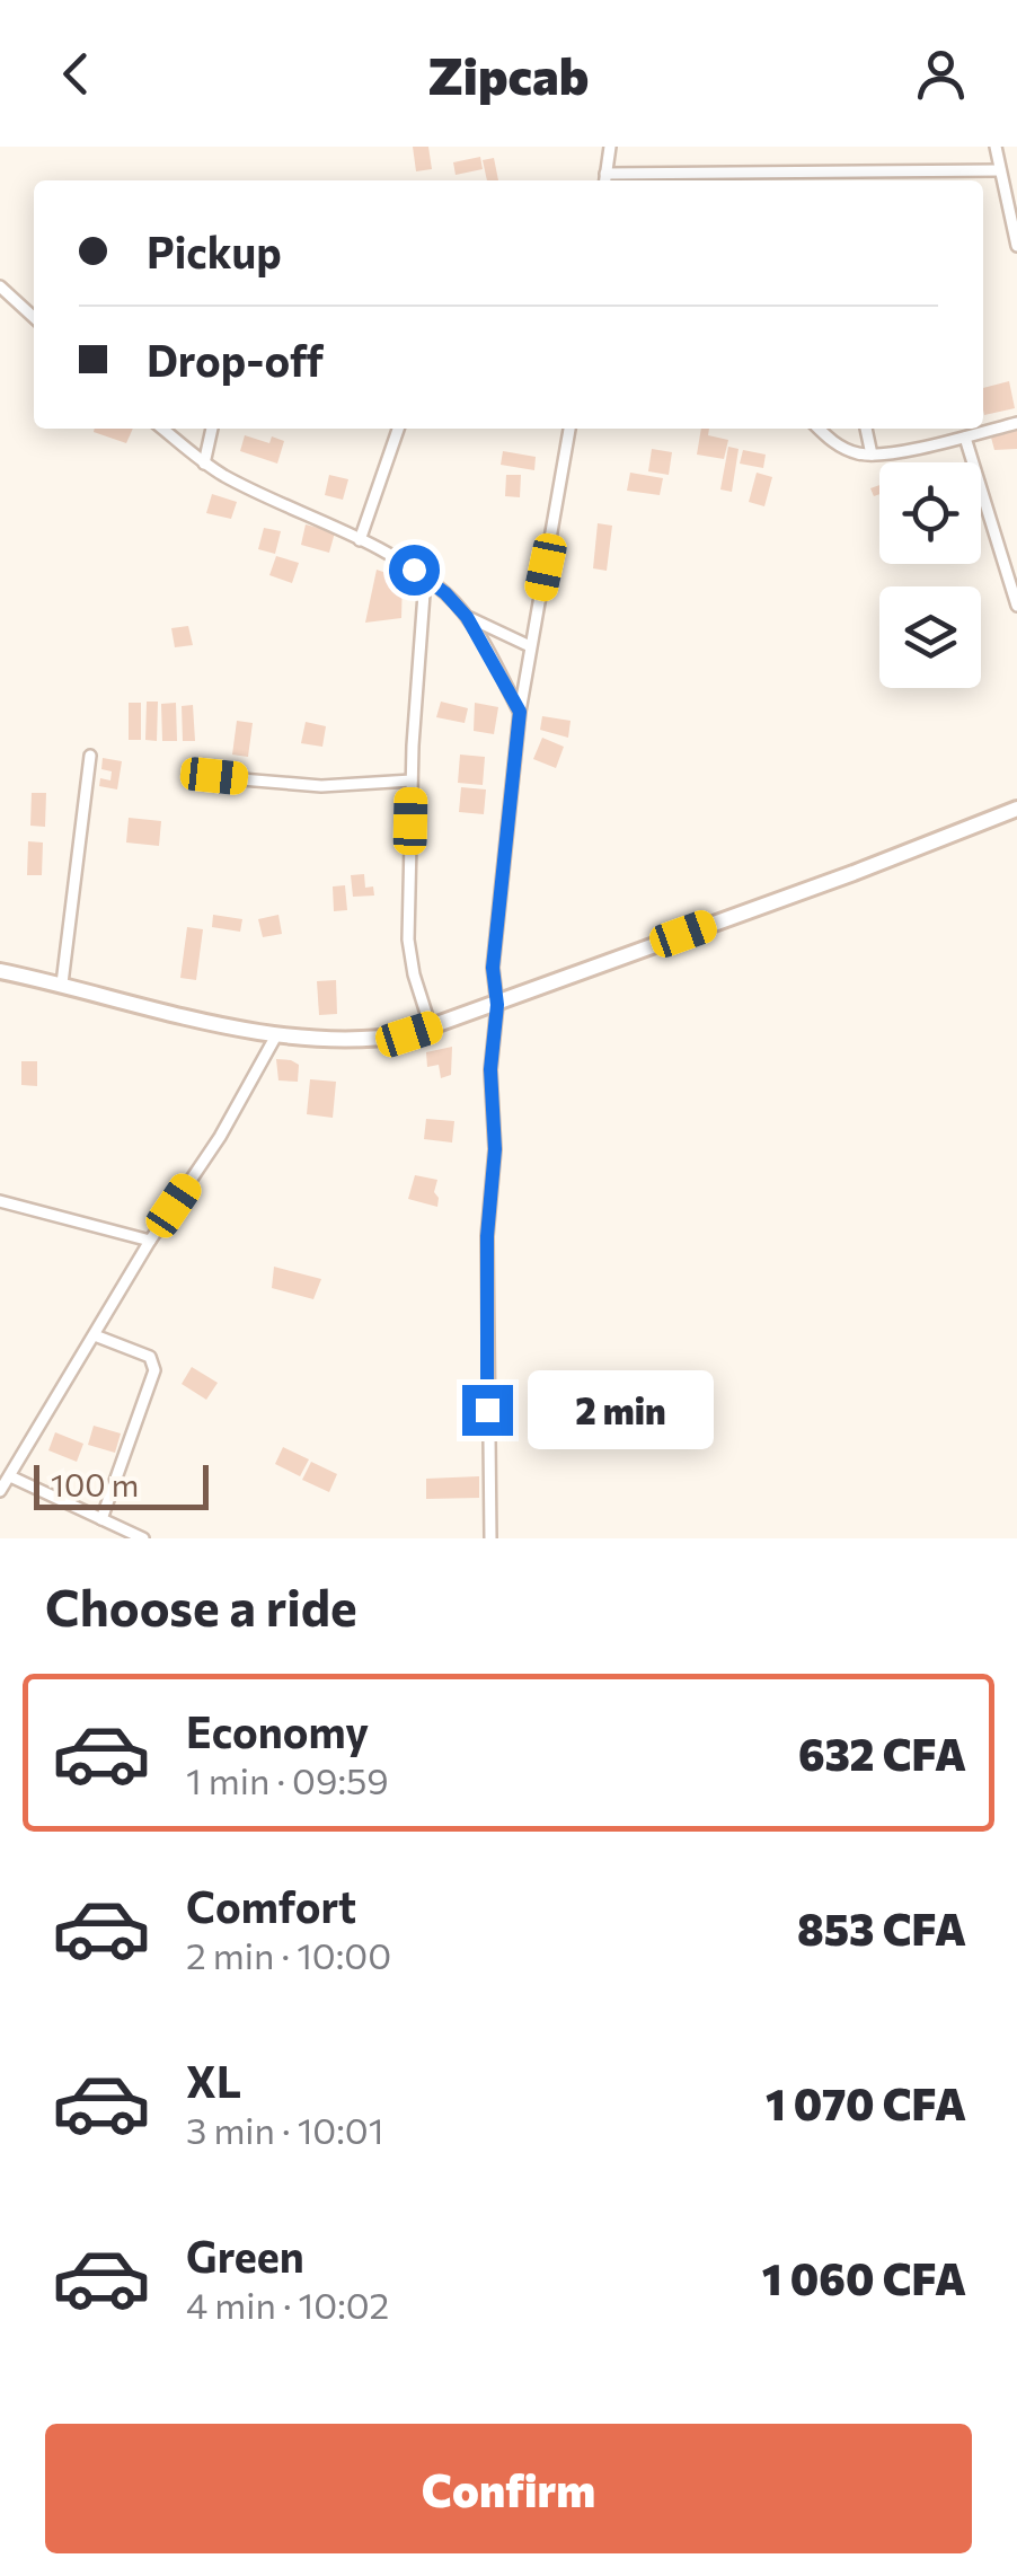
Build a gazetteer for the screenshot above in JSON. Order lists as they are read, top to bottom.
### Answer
{
  "scale_bar": "100 m",
  "page": {
    "header": "Zipcab",
    "banner": ["Pickup", "Drop-off"],
    "bubble": "2 min",
    "scale": "100 m",
    "heading": "Choose a ride",
    "list": [
      {
        "name": "Economy",
        "note": "1 min · 09:59",
        "value": "632 CFA"
      },
      {
        "name": "Comfort",
        "note": "2 min · 10:00",
        "value": "853 CFA"
      },
      {
        "name": "XL",
        "note": "3 min · 10:01",
        "value": "1 070 CFA"
      },
      {
        "name": "Green",
        "note": "4 min · 10:02",
        "value": "1 060 CFA"
      }
    ],
    "buttons": "Confirm"
  }
}
